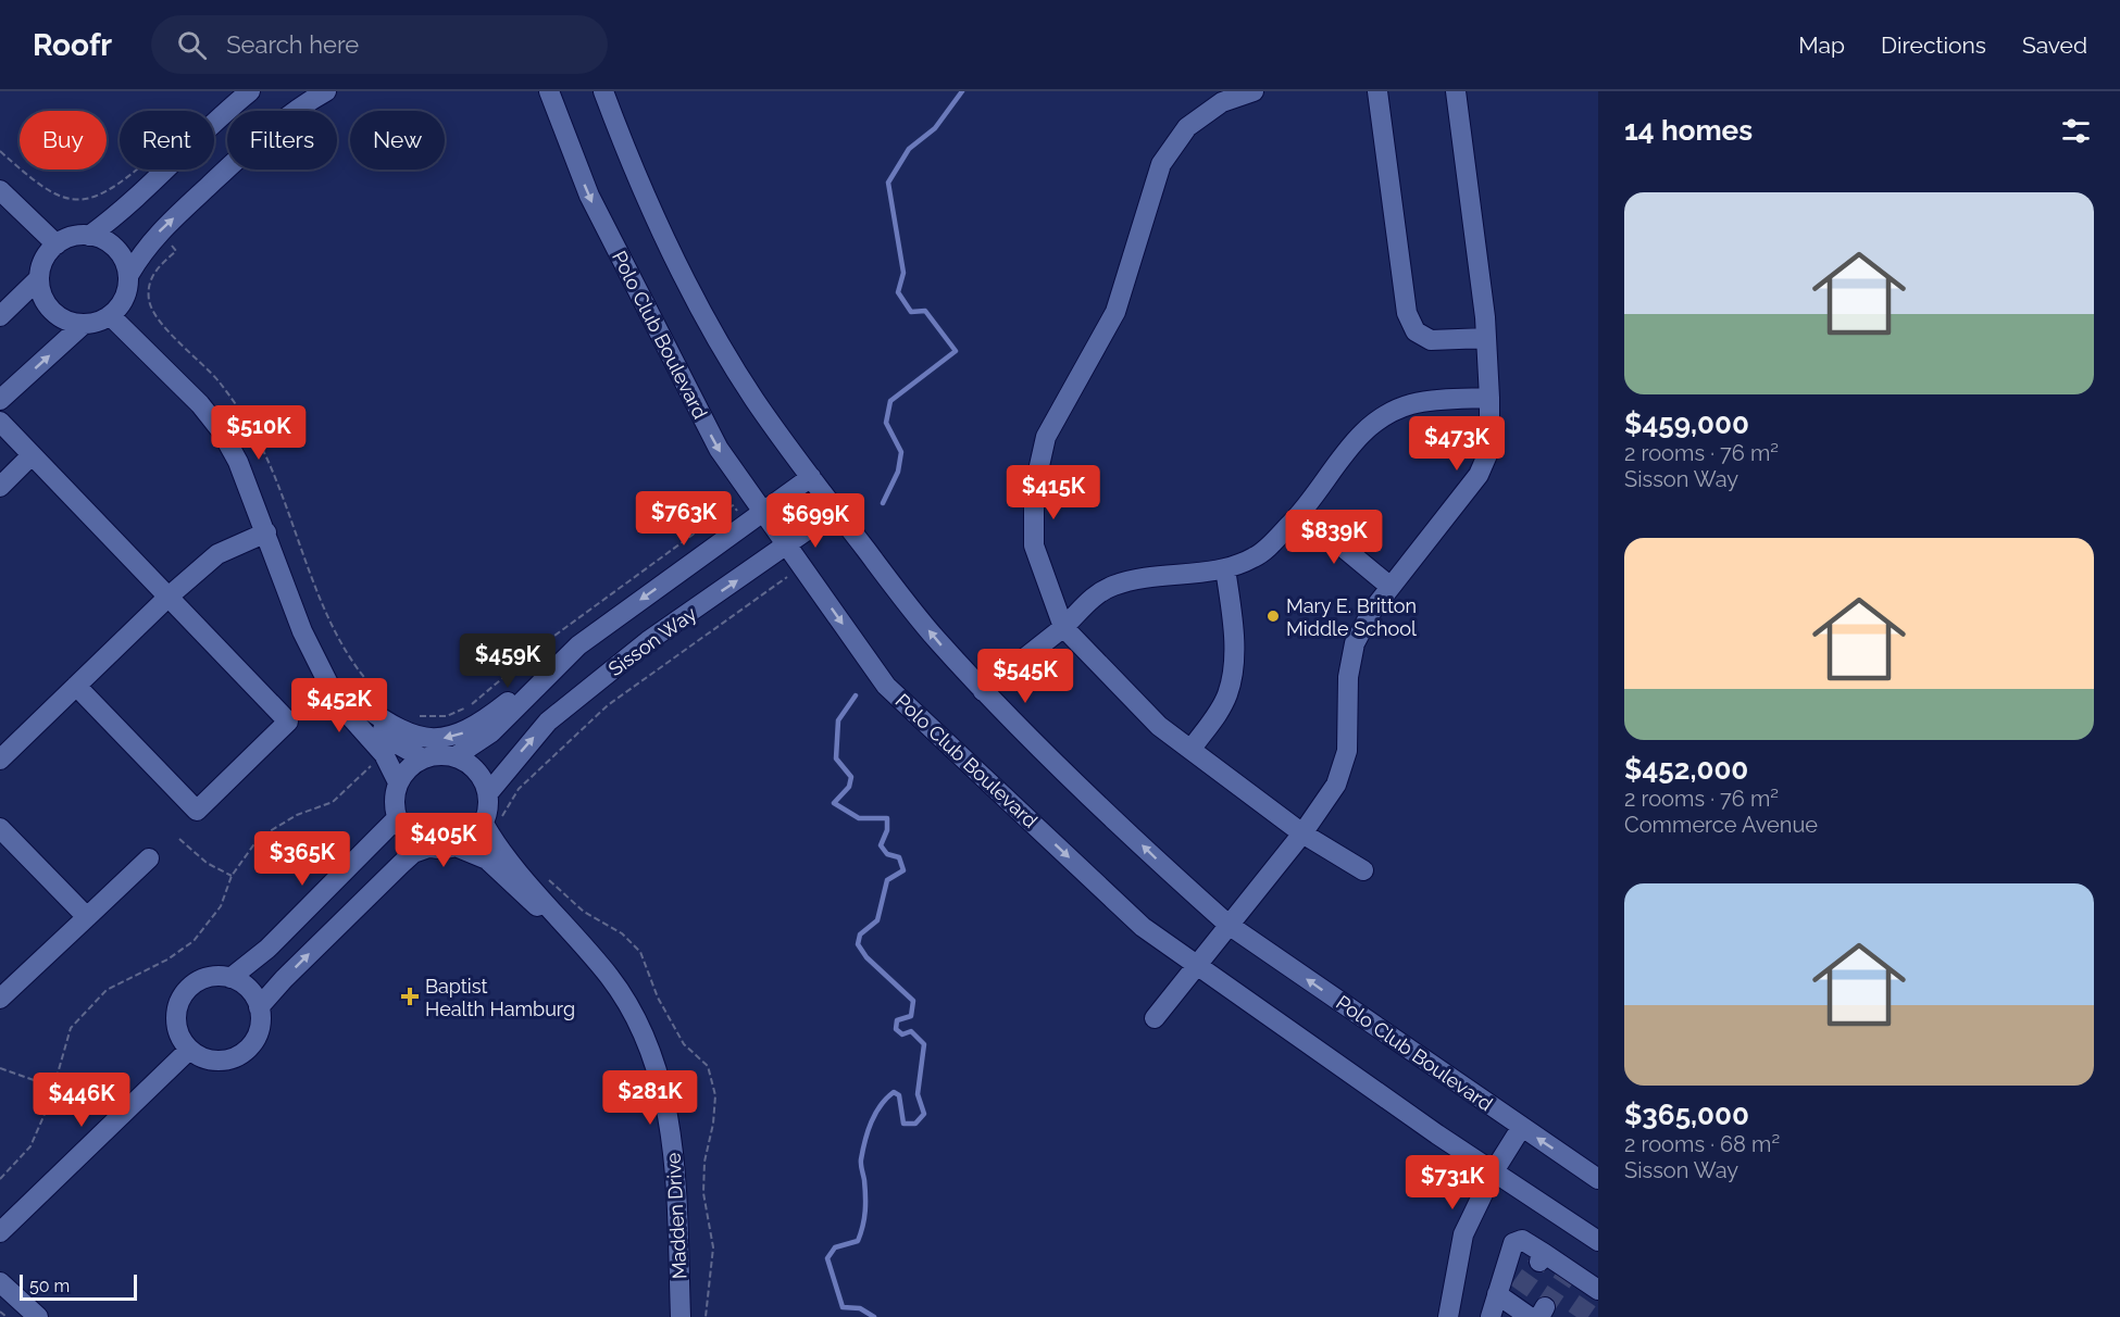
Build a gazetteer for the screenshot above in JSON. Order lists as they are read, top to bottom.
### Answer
{
  "streets": {
    "street": ["Polo Club Boulevard", "Sisson Way", "Madden Drive"]
  },
  "crossings": [
    ["Polo Club Boulevard", "Sisson Way"],
    ["Sisson Way", "Madden Drive"]
  ],
  "places": {
    "other": ["Mary E. Britton Middle School"],
    "health": ["Baptist Health Hamburg"]
  },
  "scale_bar": "50 m",
  "page": {
    "header": "Roofr",
    "search": "Search here",
    "nav": ["Map", "Directions", "Saved"],
    "heading": "14 homes",
    "chip": [
      "Buy",
      "Rent",
      "Filters",
      "New"
    ],
    "list": [
      {
        "name": "$459,000",
        "note": "2 rooms · 76 m² · Sisson Way"
      },
      {
        "name": "$452,000",
        "note": "2 rooms · 76 m² · Commerce Avenue"
      },
      {
        "name": "$365,000",
        "note": "2 rooms · 68 m² · Sisson Way"
      }
    ],
    "price": [
      "$510K",
      "$473K",
      "$415K",
      "$763K",
      "$699K",
      "$839K",
      "$459K",
      "$545K",
      "$452K",
      "$405K",
      "$365K",
      "$281K",
      "$446K",
      "$731K"
    ],
    "scale": "50 m"
  }
}
